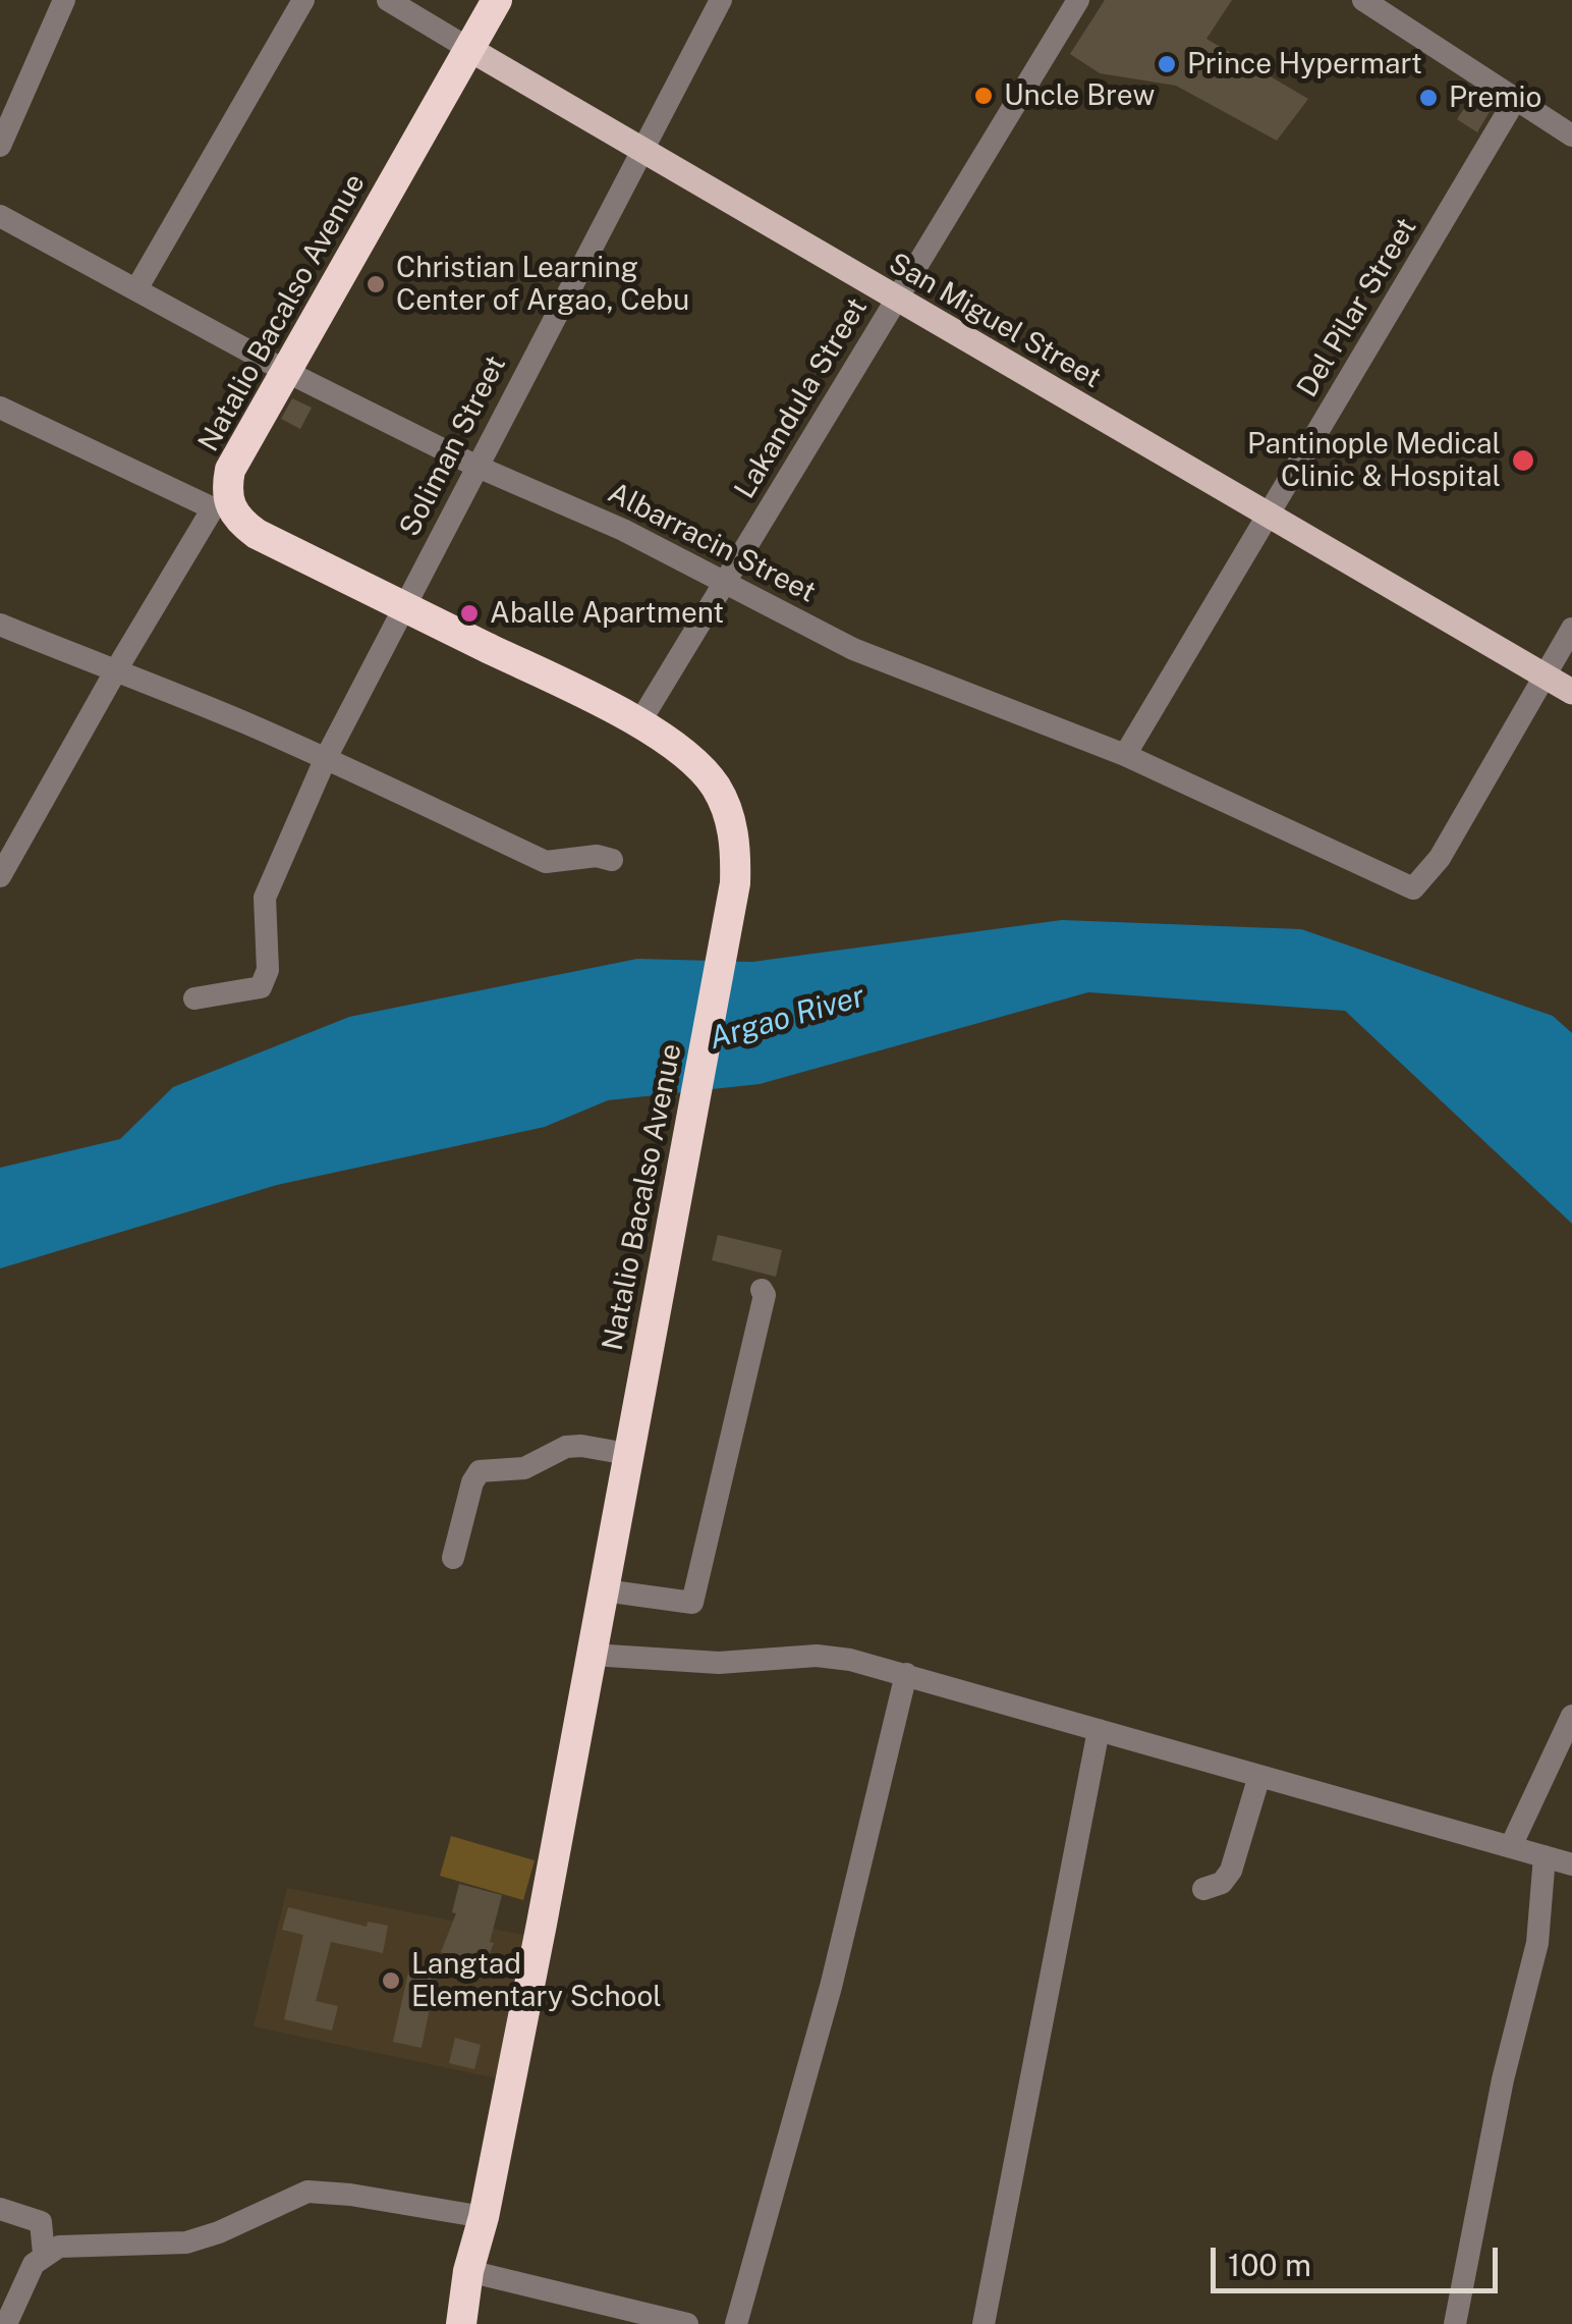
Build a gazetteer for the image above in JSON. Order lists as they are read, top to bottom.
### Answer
{
  "streets": {
    "highway": ["Natalio Bacalso Avenue"],
    "main road": ["San Miguel Street"],
    "street": [
      "Del Pilar Street",
      "Lakandula Street",
      "Soliman Street",
      "Albarracin Street"
    ]
  },
  "crossings": [
    ["Del Pilar Street", "San Miguel Street"],
    ["Del Pilar Street", "Albarracin Street"],
    ["Natalio Bacalso Avenue", "San Miguel Street"],
    ["Natalio Bacalso Avenue", "Lakandula Street"],
    ["Natalio Bacalso Avenue", "Soliman Street"],
    ["Natalio Bacalso Avenue", "Albarracin Street"],
    ["San Miguel Street", "Lakandula Street"],
    ["San Miguel Street", "Soliman Street"],
    ["San Miguel Street", "Albarracin Street"],
    ["Lakandula Street", "Albarracin Street"],
    ["Soliman Street", "Albarracin Street"]
  ],
  "water": ["Argao River"],
  "places": [
    "Prince Hypermart",
    "Uncle Brew",
    "Premio",
    "Christian Learning Center of Argao, Cebu",
    "Pantinople Medical Clinic & Hospital",
    "Aballe Apartment",
    "Langtad Elementary School"
  ],
  "scale_bar": "100 m"
}
